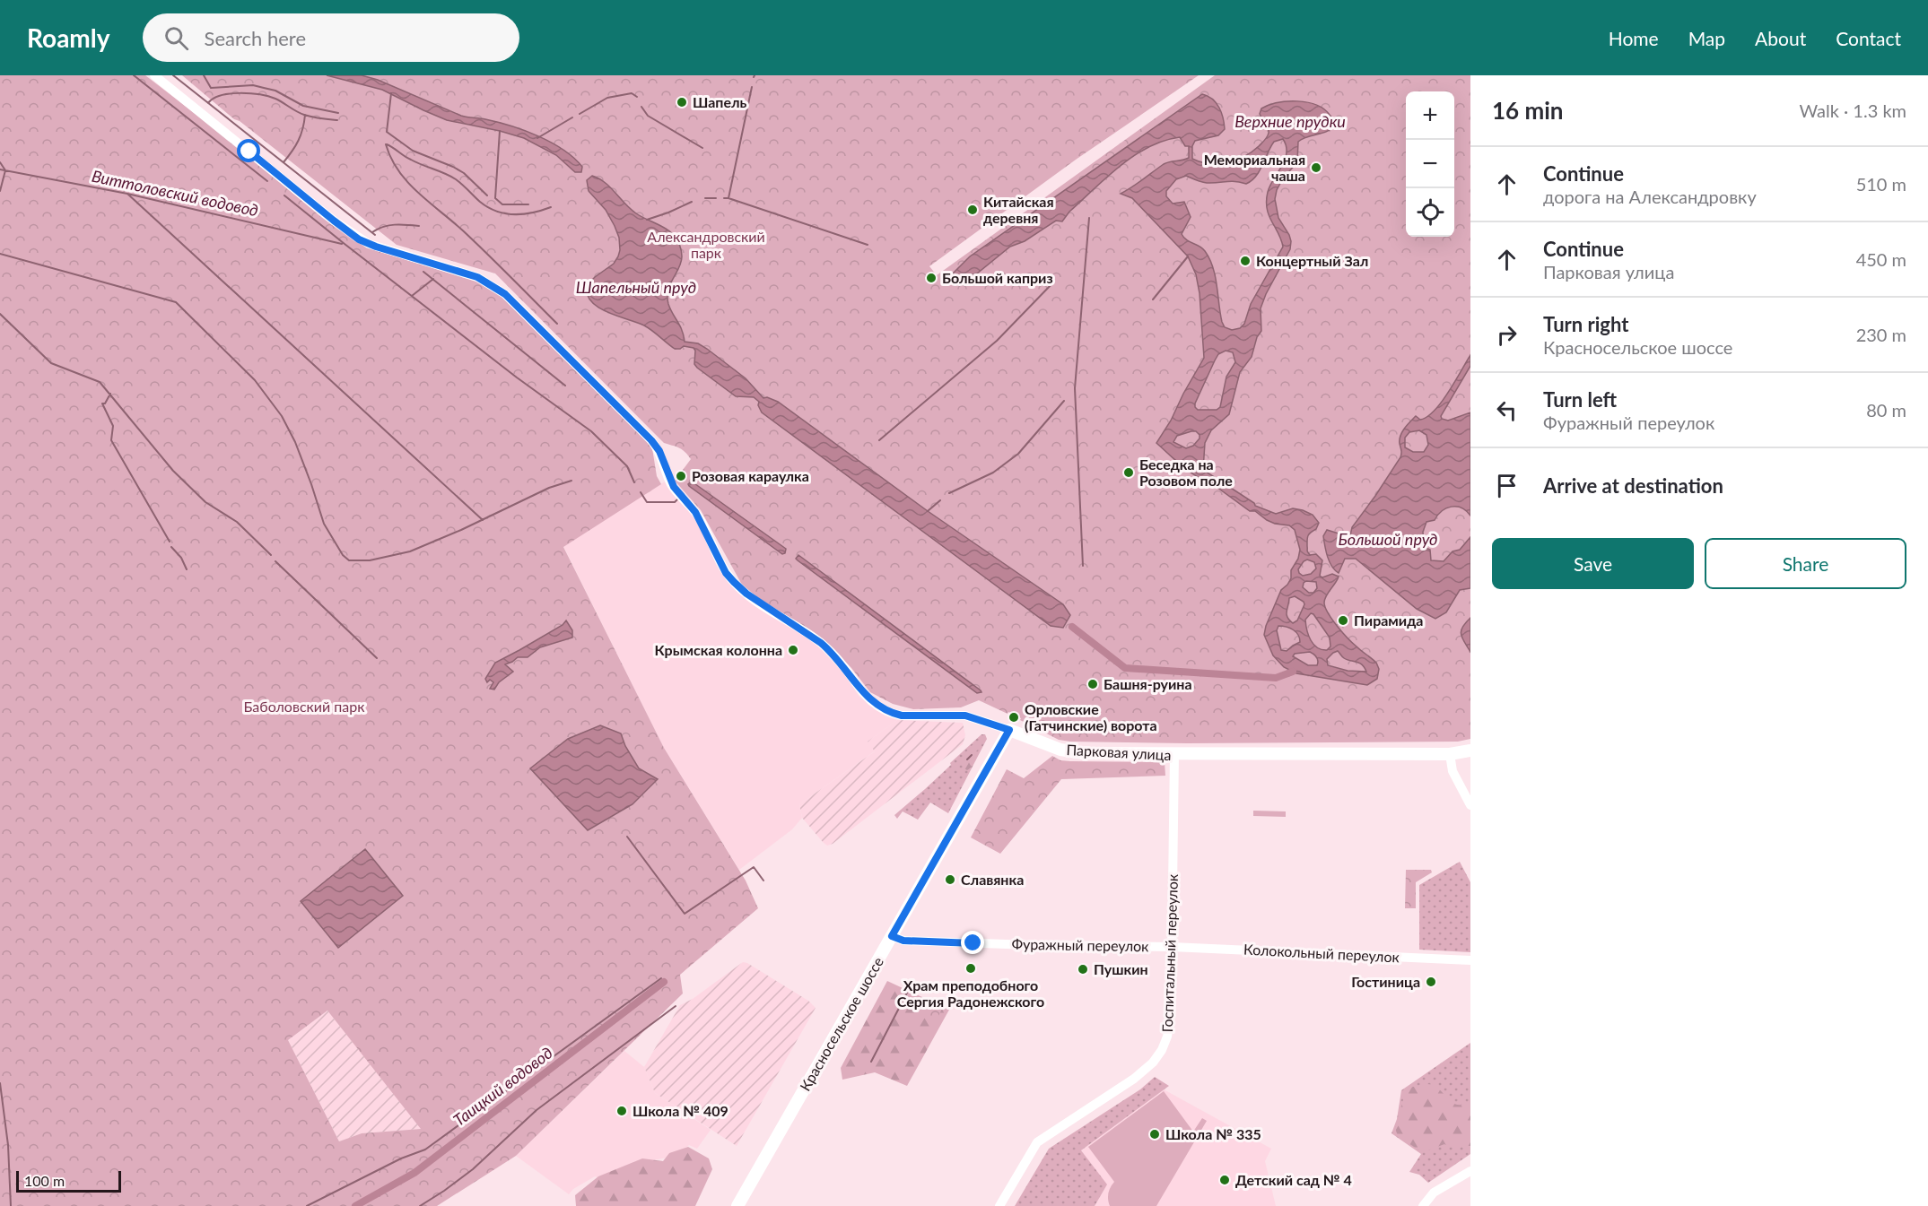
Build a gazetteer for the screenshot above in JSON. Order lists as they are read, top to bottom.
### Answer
{
  "streets": {
    "main road": ["Парковая улица", "Красносельское шоссе"],
    "street": ["Фуражный переулок", "Госпитальный переулок", "Колокольный переулок"]
  },
  "crossings": [
    ["Парковая улица", "Госпитальный переулок"],
    ["Парковая улица", "Красносельское шоссе"],
    ["Фуражный переулок", "Госпитальный переулок"],
    ["Фуражный переулок", "Колокольный переулок"],
    ["Фуражный переулок", "Красносельское шоссе"],
    ["Госпитальный переулок", "Колокольный переулок"]
  ],
  "water": [
    "Верхние прудки",
    "Виттоловский водовод",
    "Шапельный пруд",
    "Большой пруд",
    "Таицкий водовод"
  ],
  "parks": ["Александровский парк", "Баболовский парк"],
  "places": [
    "Шапель",
    "Мемориальная чаша",
    "Китайская деревня",
    "Концертный Зал",
    "Большой каприз",
    "Беседка на Розовом поле",
    "Розовая караулка",
    "Пирамида",
    "Крымская колонна",
    "Башня-руина",
    "Орловские (Гатчинские) ворота",
    "Славянка",
    "Храм преподобного Сергия Радонежского",
    "Пушкин",
    "Гостиница",
    "Школа № 409",
    "Школа № 335",
    "Детский сад № 4"
  ],
  "scale_bar": "100 m",
  "page": {
    "header": "Roamly",
    "search": "Search here",
    "nav": [
      "Home",
      "Map",
      "About",
      "Contact"
    ],
    "heading": ["16 min", "Walk · 1.3 km"],
    "map_buttons": ["+", "−"],
    "list": [
      ["Continue", "дорога на Александровку", "510 m"],
      ["Continue", "Парковая улица", "450 m"],
      ["Turn right", "Красносельское шоссе", "230 m"],
      ["Turn left", "Фуражный переулок", "80 m"],
      "Arrive at destination"
    ],
    "buttons": ["Save", "Share"],
    "scale": "100 m"
  }
}
